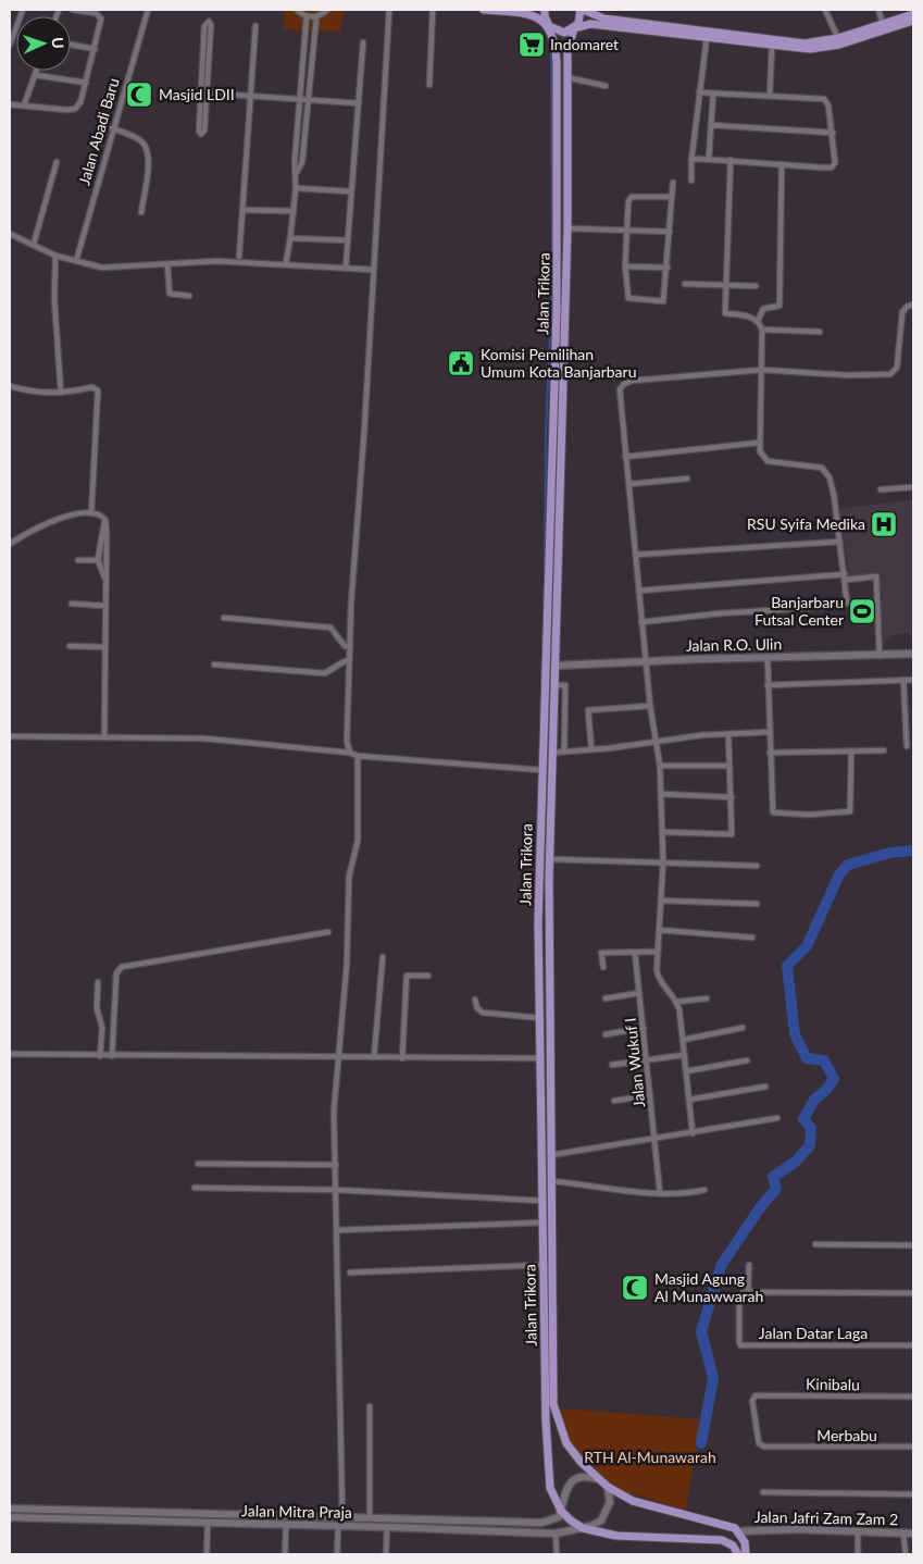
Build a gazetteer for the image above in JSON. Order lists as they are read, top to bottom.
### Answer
{
  "streets": {
    "main road": ["Jalan Trikora"],
    "street": [
      "Jalan Abadi Baru",
      "Jalan R.O. Ulin",
      "Jalan Wukuf I",
      "Jalan Datar Laga",
      "Kinibalu",
      "Merbabu",
      "Jalan Mitra Praja",
      "Jalan Jafri Zam Zam 2"
    ]
  },
  "crossings": [
    ["Jalan Trikora", "Jalan R.O. Ulin"],
    ["Jalan Trikora", "Jalan Mitra Praja"],
    ["Jalan Trikora", "Jalan Jafri Zam Zam 2"],
    ["Kinibalu", "Merbabu"]
  ],
  "parks": ["RTH Al-Munawarah"],
  "places": {
    "supermarket": ["Indomaret"],
    "mosque": ["Masjid LDII", "Masjid Agung Al Munawwarah"],
    "public building": ["Komisi Pemilihan Umum Kota Banjarbaru"],
    "hospital": ["RSU Syifa Medika"],
    "sports": ["Banjarbaru Futsal Center"]
  },
  "north": "right"
}
